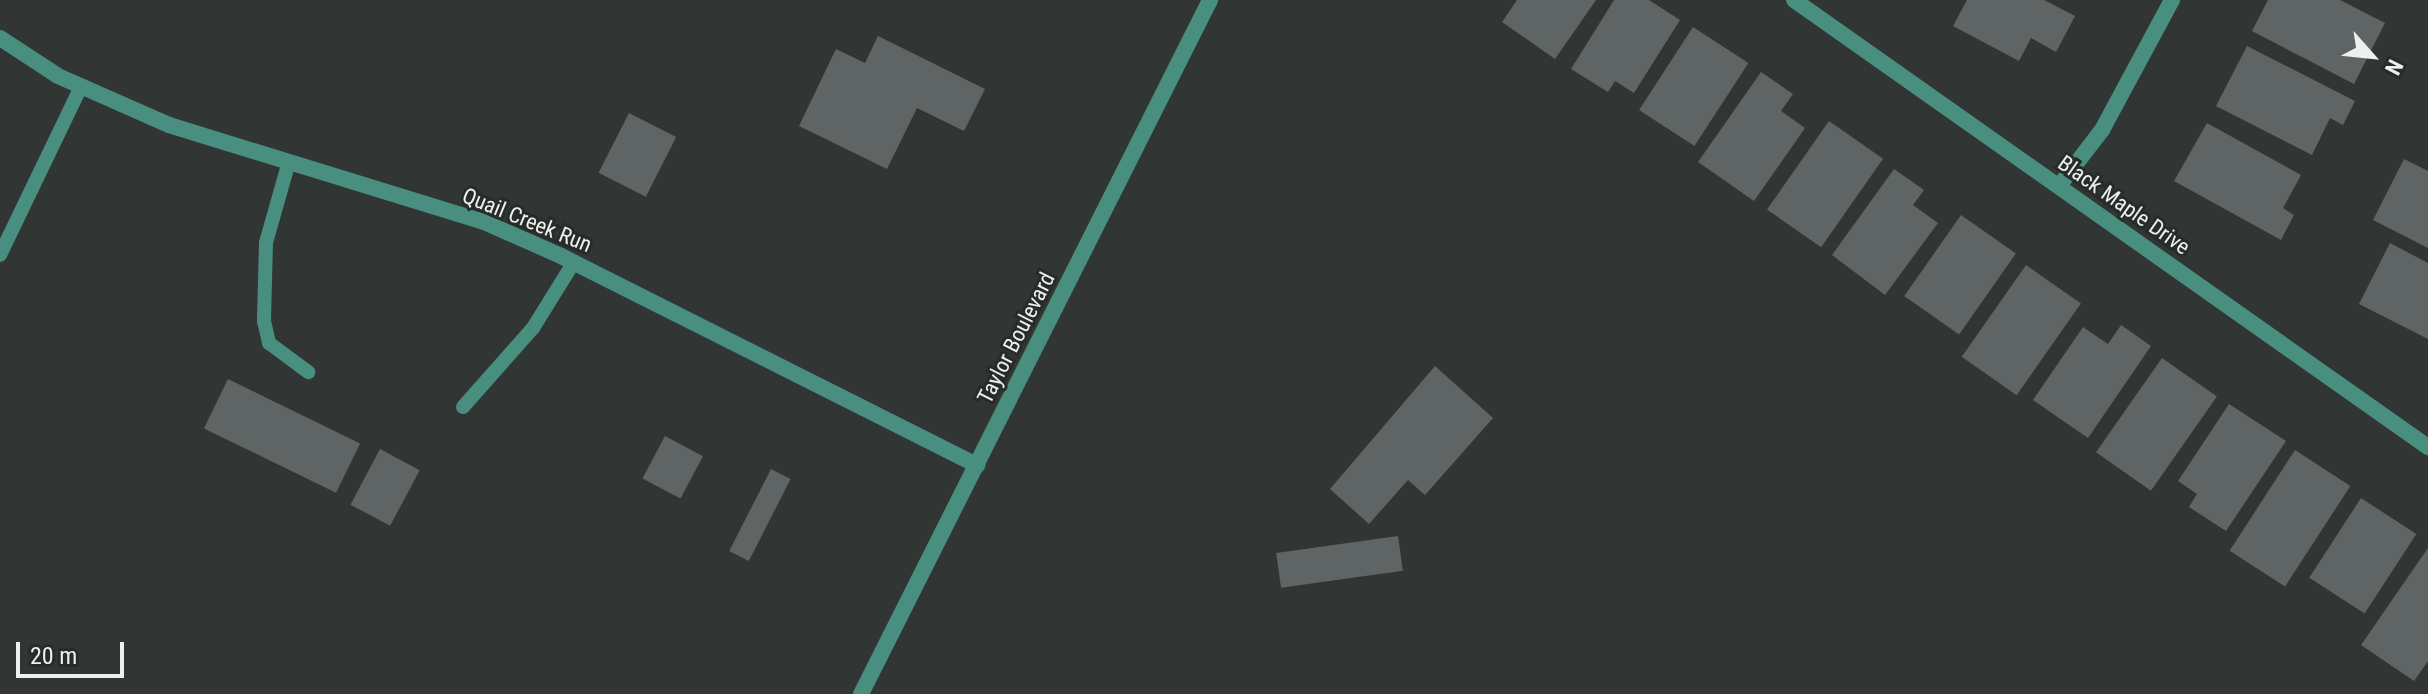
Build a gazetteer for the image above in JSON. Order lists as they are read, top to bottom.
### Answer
{
  "streets": {
    "street": ["Black Maple Drive", "Quail Creek Run", "Taylor Boulevard"]
  },
  "crossings": [
    ["Quail Creek Run", "Taylor Boulevard"]
  ],
  "scale_bar": "20 m",
  "north": "bottom right"
}
